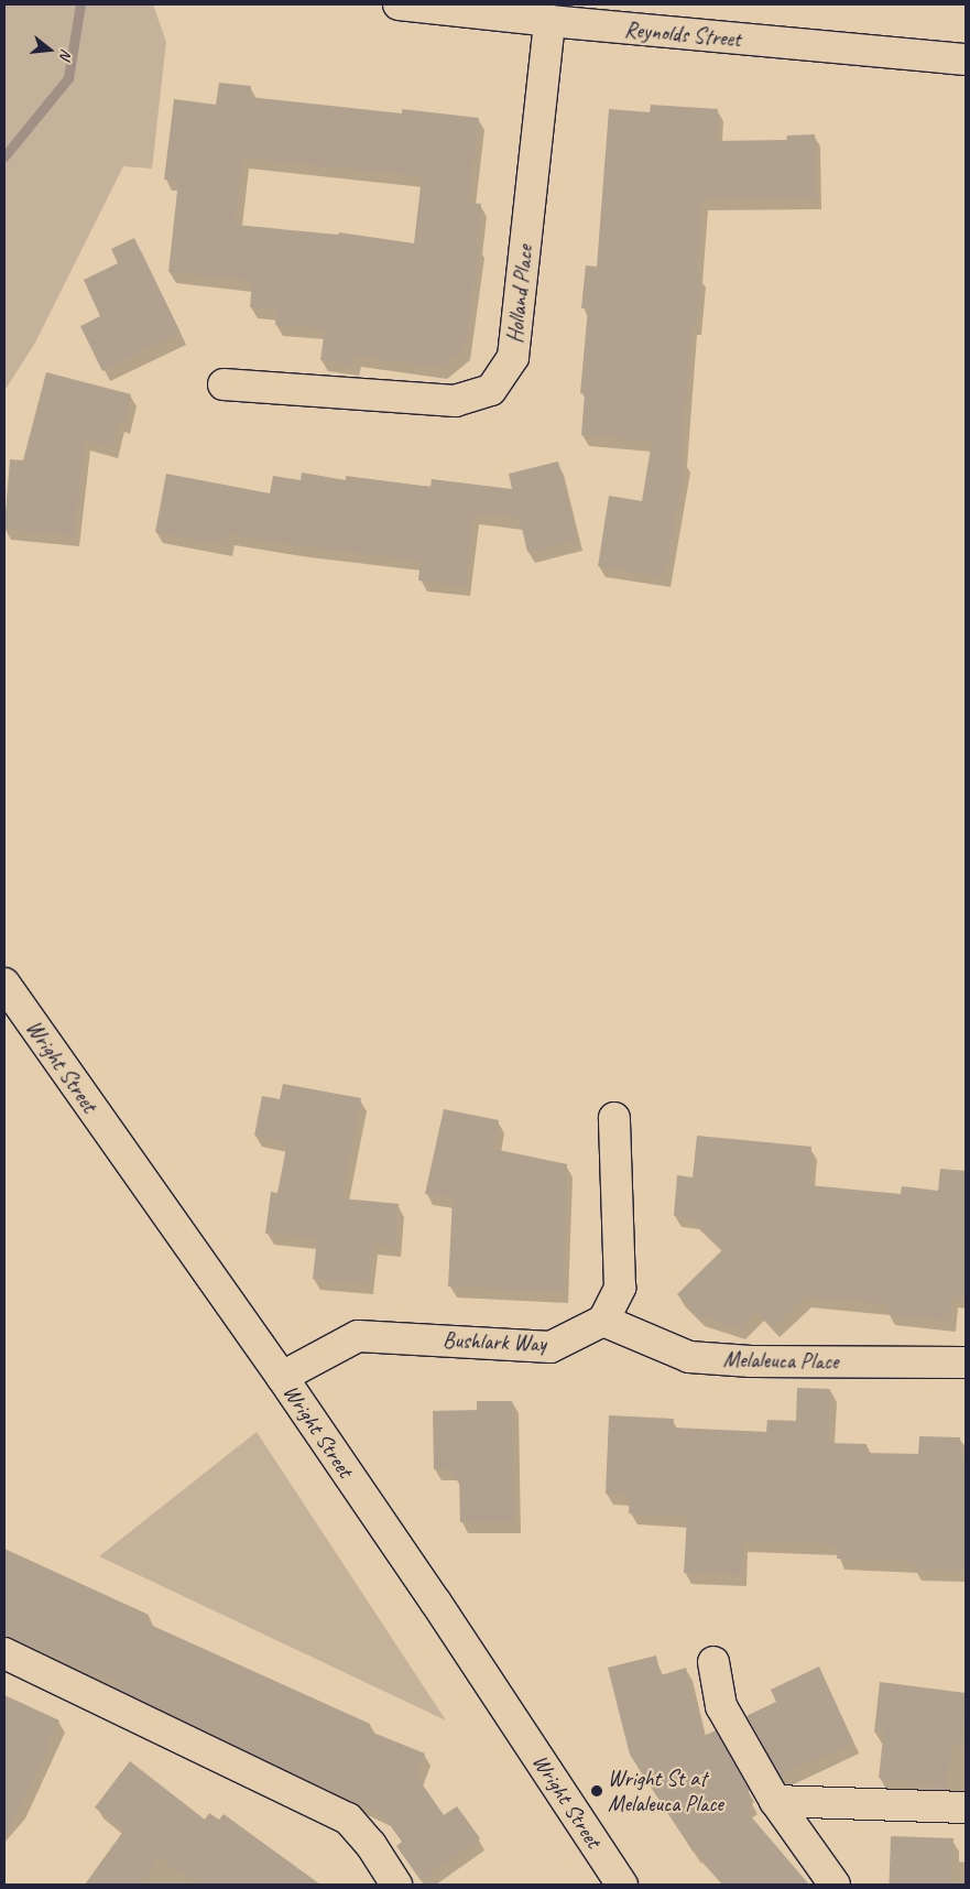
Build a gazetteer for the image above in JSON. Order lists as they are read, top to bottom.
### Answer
{
  "streets": {
    "street": [
      "Reynolds Street",
      "Holland Place",
      "Wright Street",
      "Bushlark Way",
      "Melaleuca Place"
    ]
  },
  "crossings": [
    ["Reynolds Street", "Holland Place"],
    ["Wright Street", "Bushlark Way"],
    ["Bushlark Way", "Melaleuca Place"]
  ],
  "places": ["Wright St at Melaleuca Place"],
  "north": "right"
}
